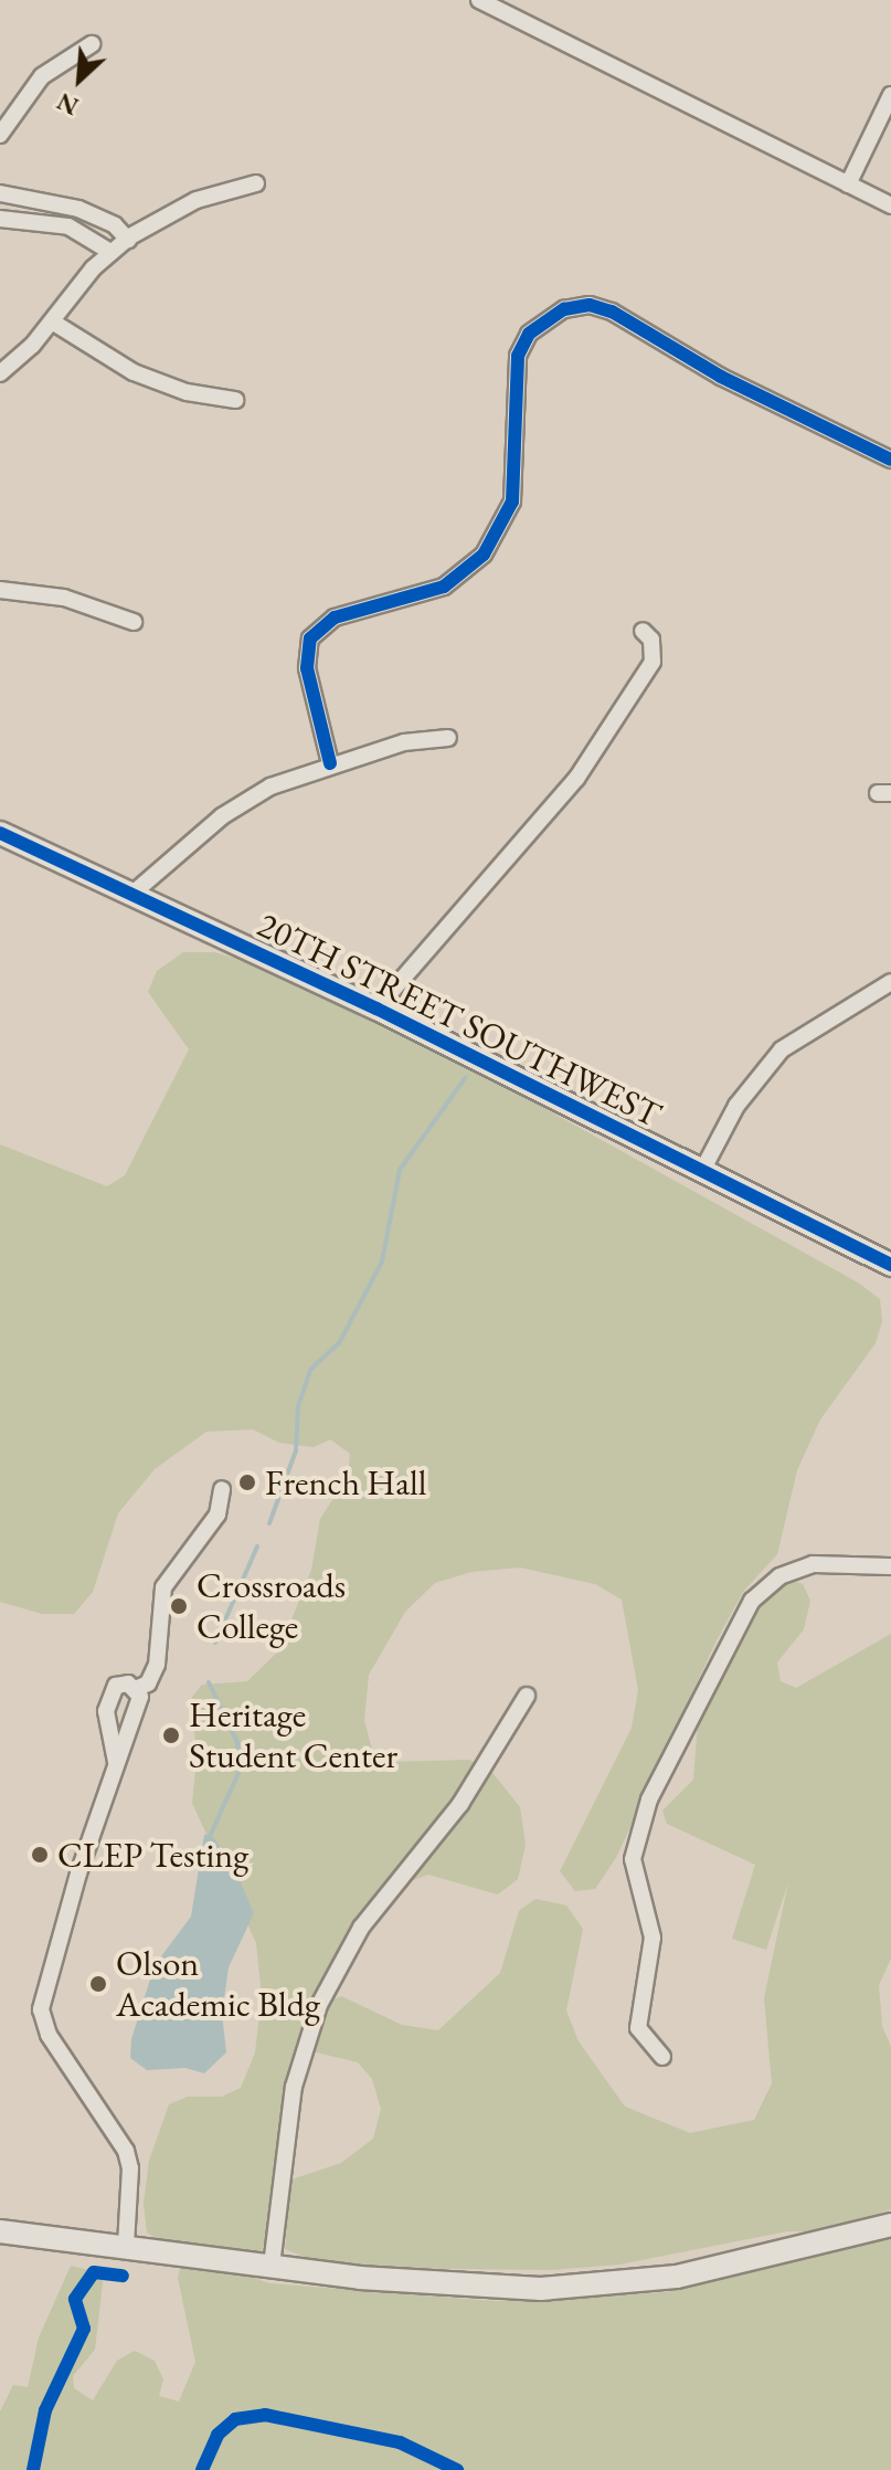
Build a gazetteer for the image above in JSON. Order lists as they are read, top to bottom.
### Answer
{
  "streets": {
    "street": ["20TH STREET SOUTHWEST"]
  },
  "places": [
    "French Hall",
    "Crossroads College",
    "Heritage Student Center",
    "CLEP Testing",
    "Olson Academic Bldg"
  ],
  "north": "bottom left"
}
